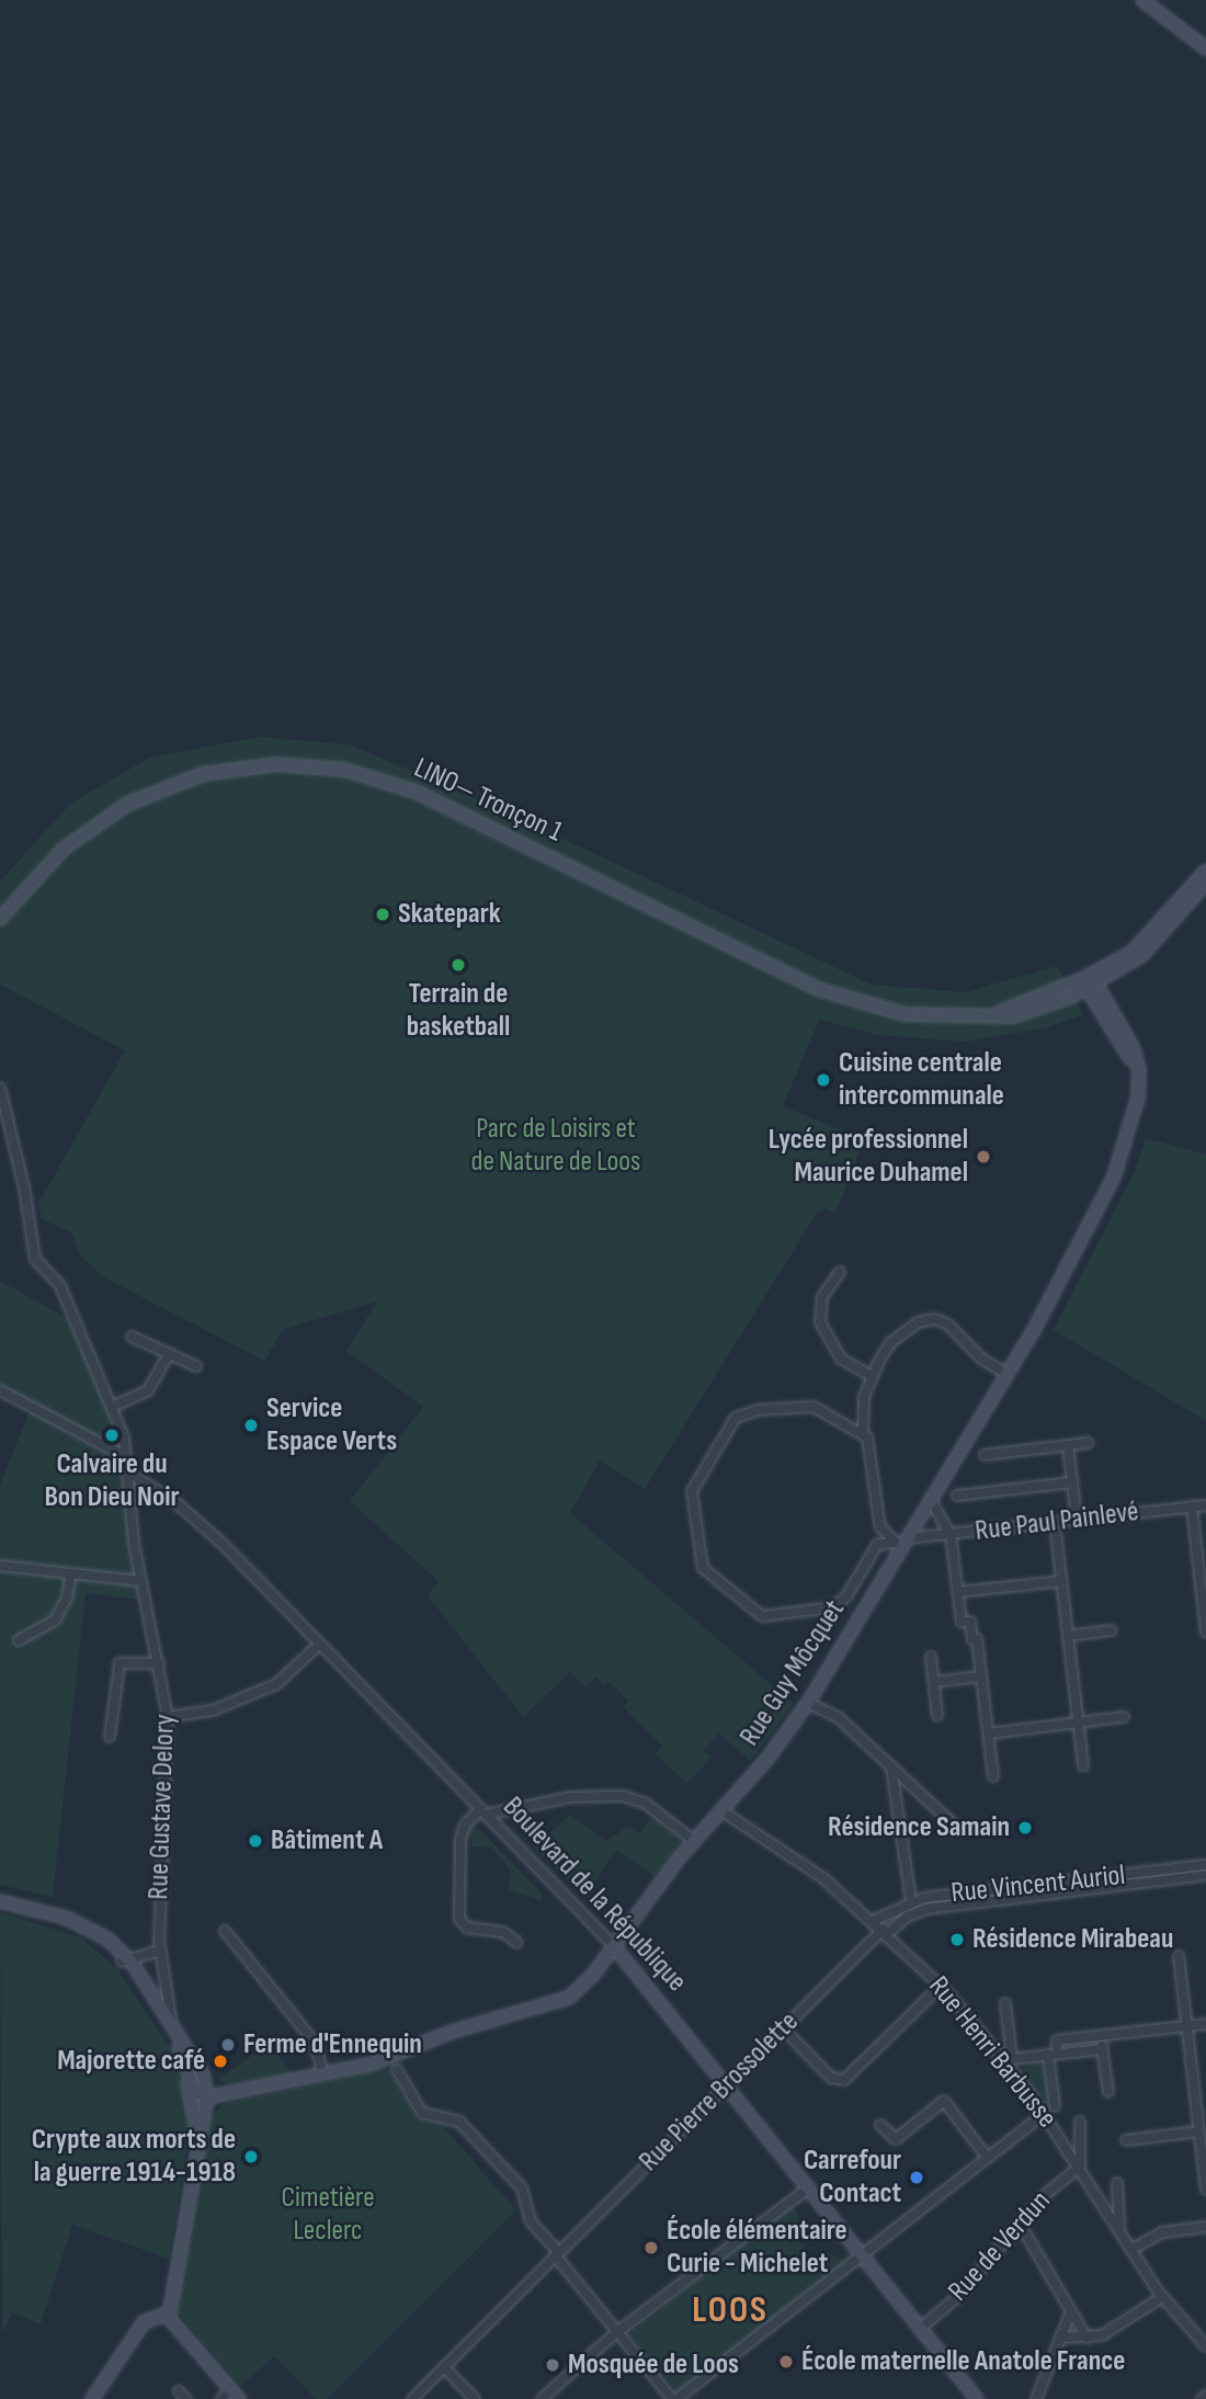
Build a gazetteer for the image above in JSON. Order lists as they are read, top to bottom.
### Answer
{
  "streets": {
    "street": [
      "LINO— Tronçon 1",
      "Rue Paul Painlevé",
      "Rue Guy Môcquet",
      "Rue Gustave Delory",
      "Rue Vincent Auriol",
      "Boulevard de la République",
      "Rue Henri Barbusse",
      "Rue Pierre Brossolette",
      "Rue de Verdun"
    ]
  },
  "crossings": [
    ["LINO— Tronçon 1", "Rue Guy Môcquet"],
    ["Rue Paul Painlevé", "Rue Guy Môcquet"],
    ["Rue Guy Môcquet", "Boulevard de la République"],
    ["Rue Guy Môcquet", "Rue Henri Barbusse"],
    ["Rue Gustave Delory", "Boulevard de la République"],
    ["Rue Vincent Auriol", "Rue Henri Barbusse"],
    ["Rue Vincent Auriol", "Rue Pierre Brossolette"],
    ["Boulevard de la République", "Rue Pierre Brossolette"],
    ["Boulevard de la République", "Rue de Verdun"],
    ["Rue Henri Barbusse", "Rue Pierre Brossolette"],
    ["Rue Henri Barbusse", "Rue de Verdun"]
  ],
  "districts": ["LOOS"],
  "parks": ["Parc de Loisirs et de Nature de Loos", "Cimetière Leclerc"],
  "places": [
    "Skatepark",
    "Terrain de basketball",
    "Cuisine centrale intercommunale",
    "Lycée professionnel Maurice Duhamel",
    "Service Espace Verts",
    "Calvaire du Bon Dieu Noir",
    "Résidence Samain",
    "Bâtiment A",
    "Résidence Mirabeau",
    "Ferme d'Ennequin",
    "Majorette café",
    "Crypte aux morts de la guerre 1914-1918",
    "Carrefour Contact",
    "École élémentaire Curie - Michelet",
    "École maternelle Anatole France",
    "Mosquée de Loos"
  ]
}
